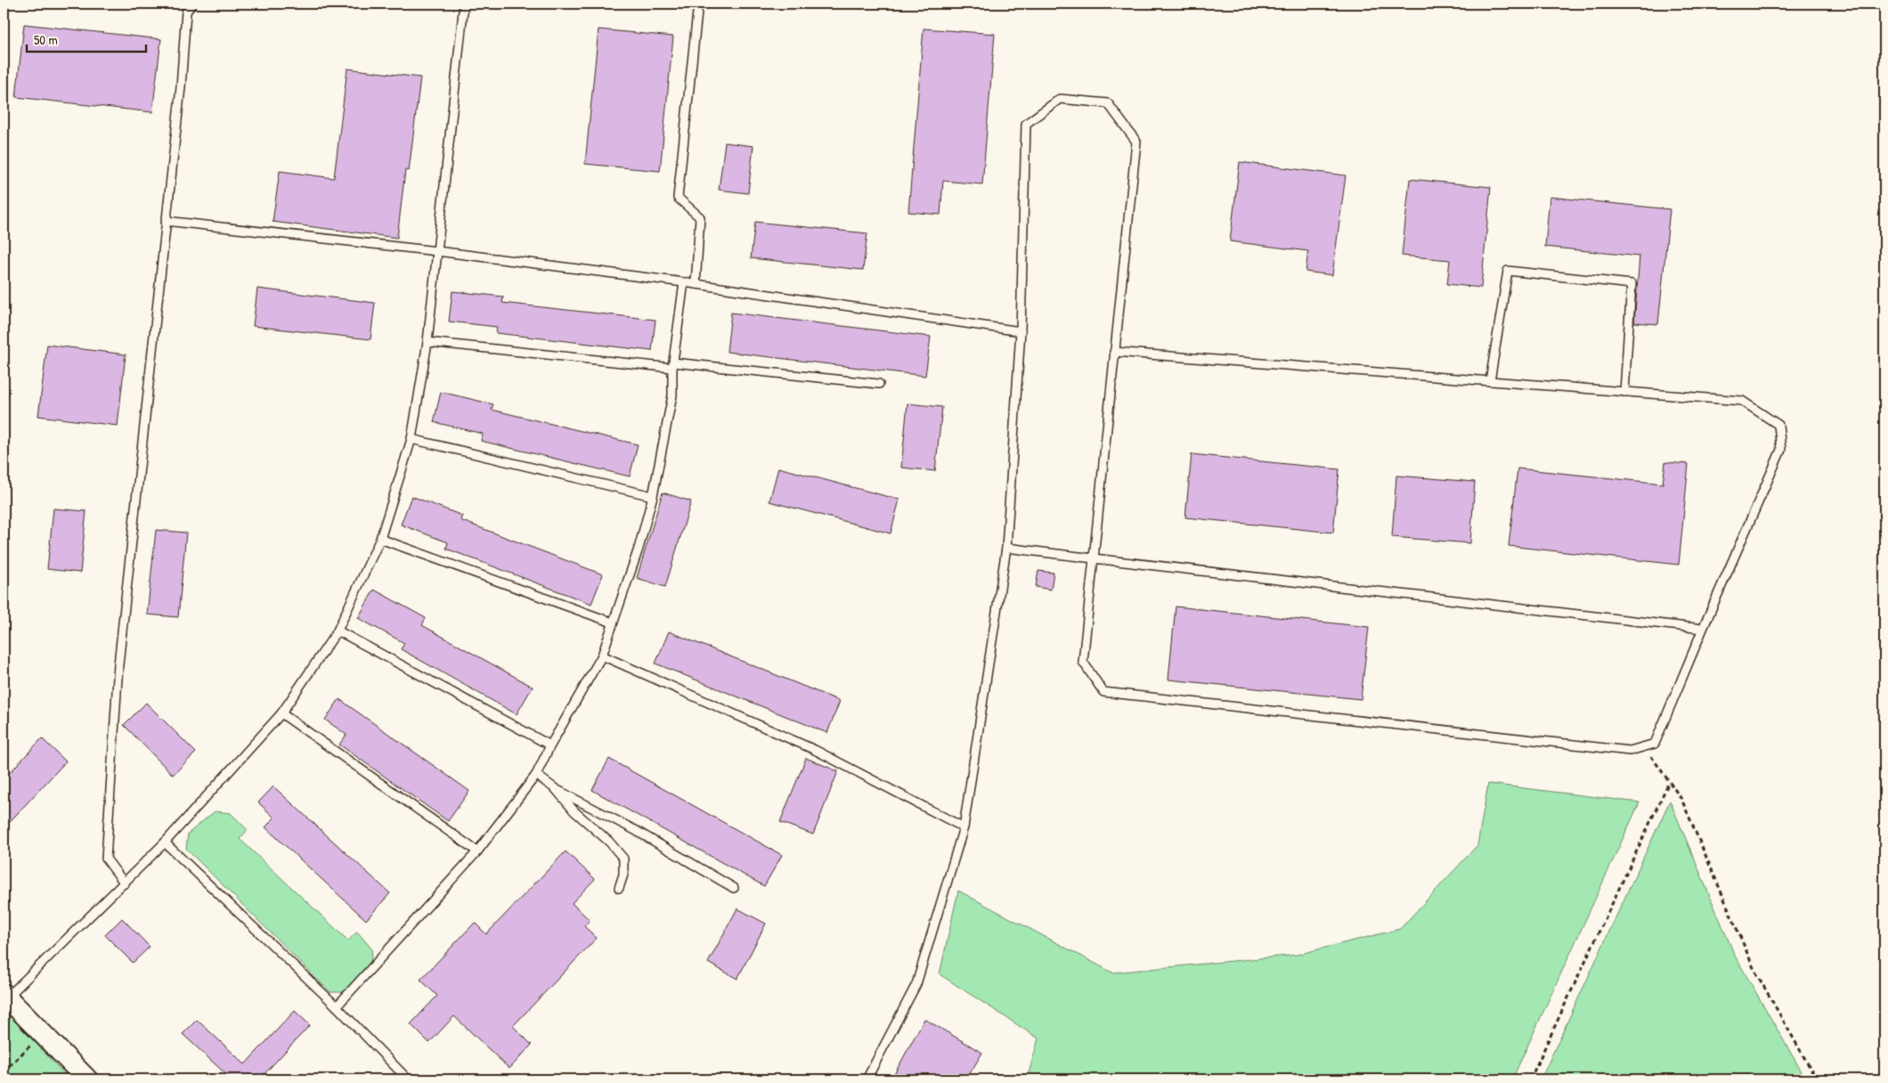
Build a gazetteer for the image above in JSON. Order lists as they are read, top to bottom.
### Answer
{
  "scale_bar": "50 m"
}
